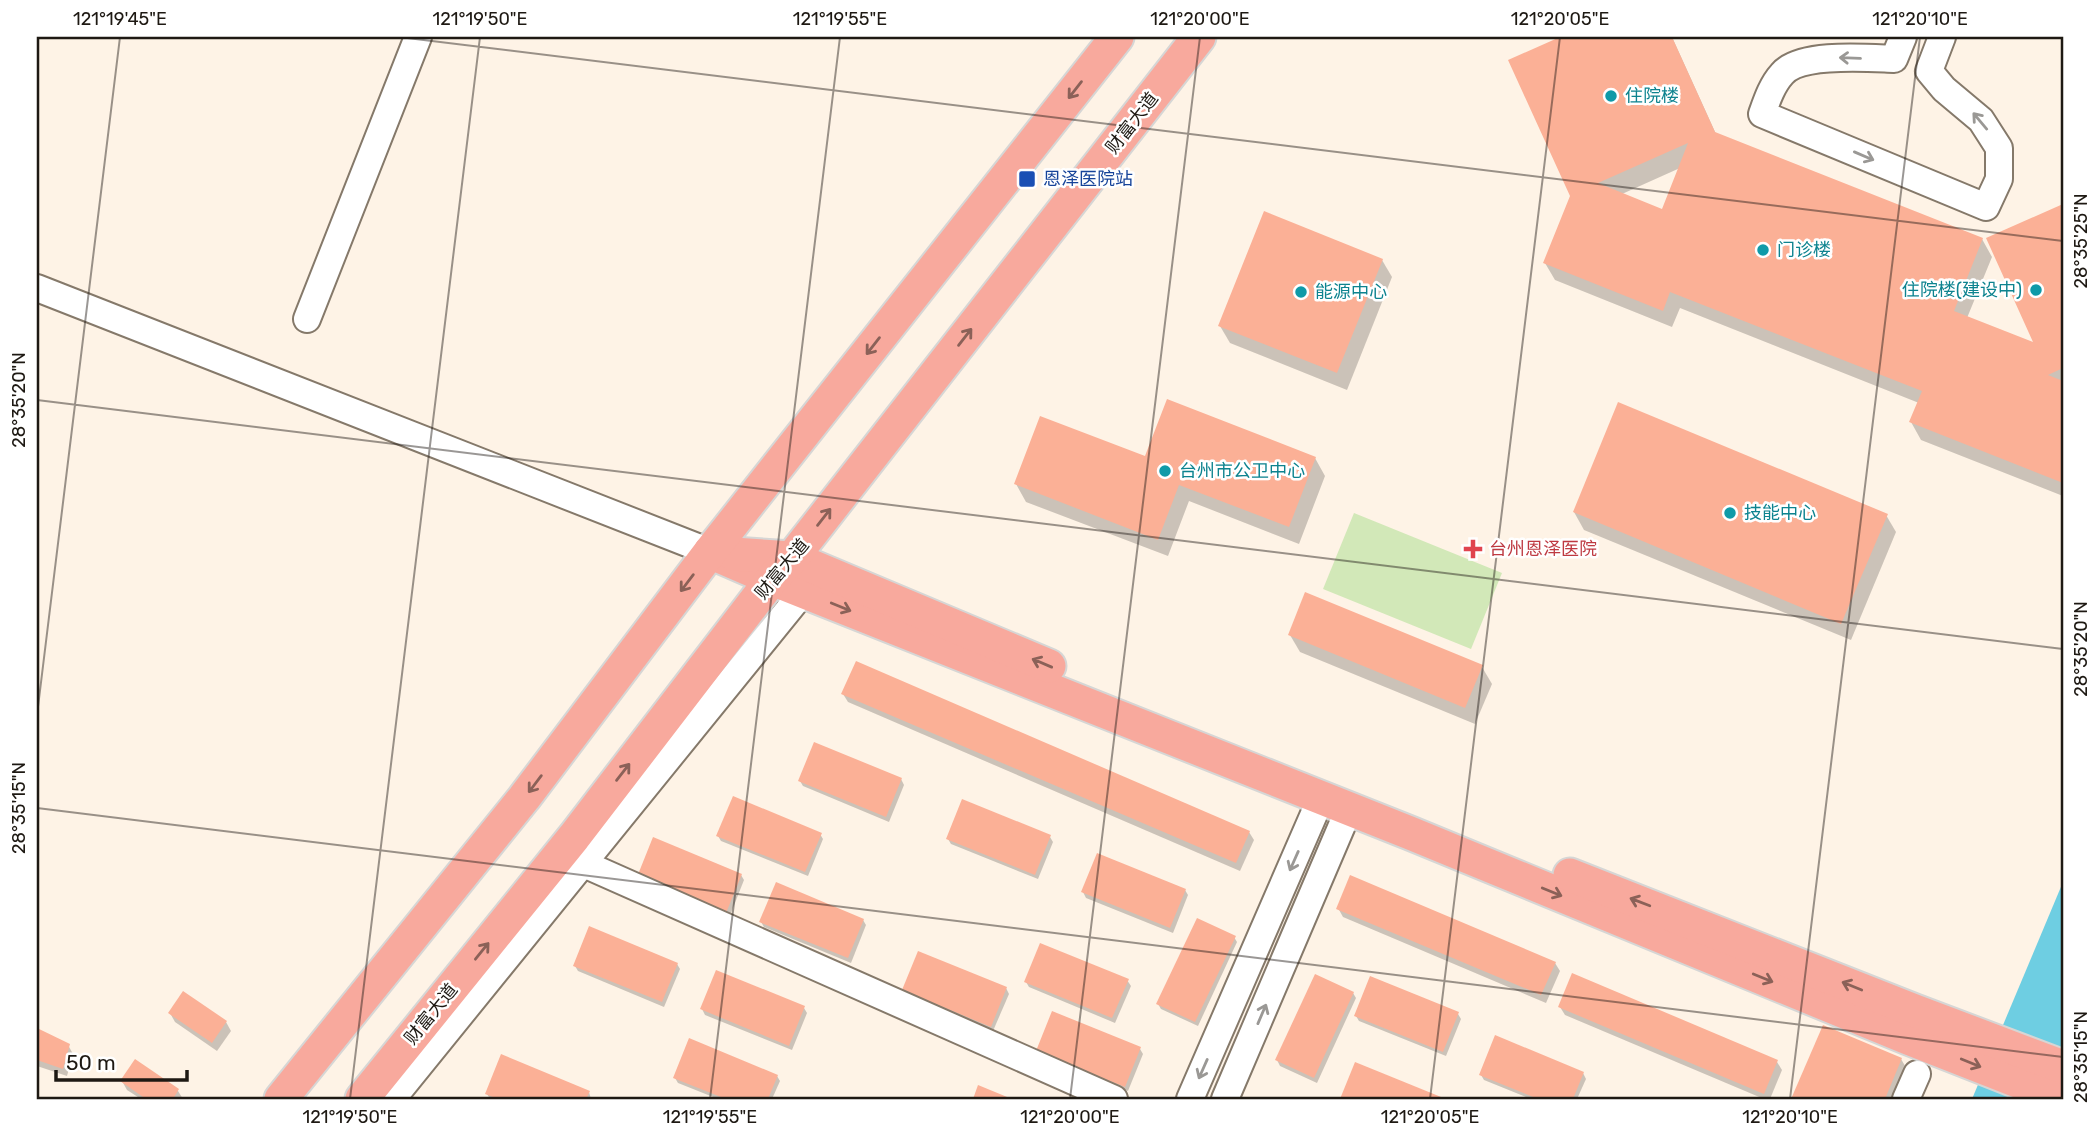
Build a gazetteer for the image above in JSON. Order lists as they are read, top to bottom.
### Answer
{
  "streets": {
    "main road": ["财富大道"]
  },
  "places": {
    "other": [
      "住院楼",
      "门诊楼",
      "住院楼(建设中)",
      "能源中心",
      "台州市公卫中心",
      "技能中心"
    ],
    "transit": ["恩泽医院站"],
    "health": ["台州恩泽医院"]
  },
  "scale_bar": "50 m",
  "coordinates": [
    "121°19'45\"E",
    "121°19'50\"E",
    "121°19'55\"E",
    "121°20'00\"E",
    "121°20'05\"E",
    "121°20'10\"E",
    "28°35'25\"N",
    "28°35'20\"N",
    "28°35'15\"N"
  ]
}
